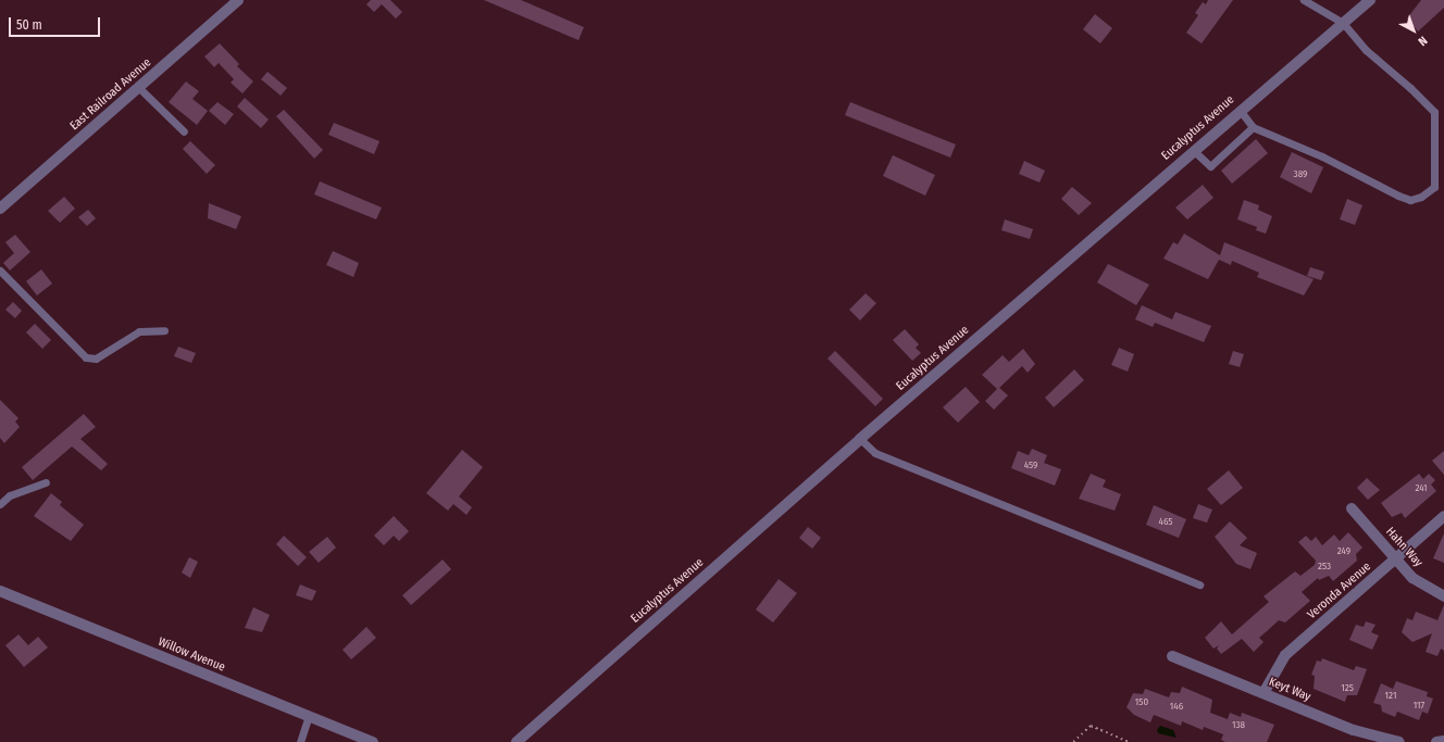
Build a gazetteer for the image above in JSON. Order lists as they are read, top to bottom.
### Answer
{
  "streets": {
    "street": [
      "East Railroad Avenue",
      "Eucalyptus Avenue",
      "Hahn Way",
      "Veronda Avenue",
      "Willow Avenue",
      "Keyt Way"
    ]
  },
  "crossings": [
    ["Hahn Way", "Veronda Avenue"],
    ["Veronda Avenue", "Keyt Way"]
  ],
  "house_numbers": [
    "389",
    "459",
    "241",
    "465",
    "249",
    "253",
    "125",
    "121",
    "150",
    "117",
    "146",
    "138"
  ],
  "scale_bar": "50 m",
  "north": "bottom right"
}
